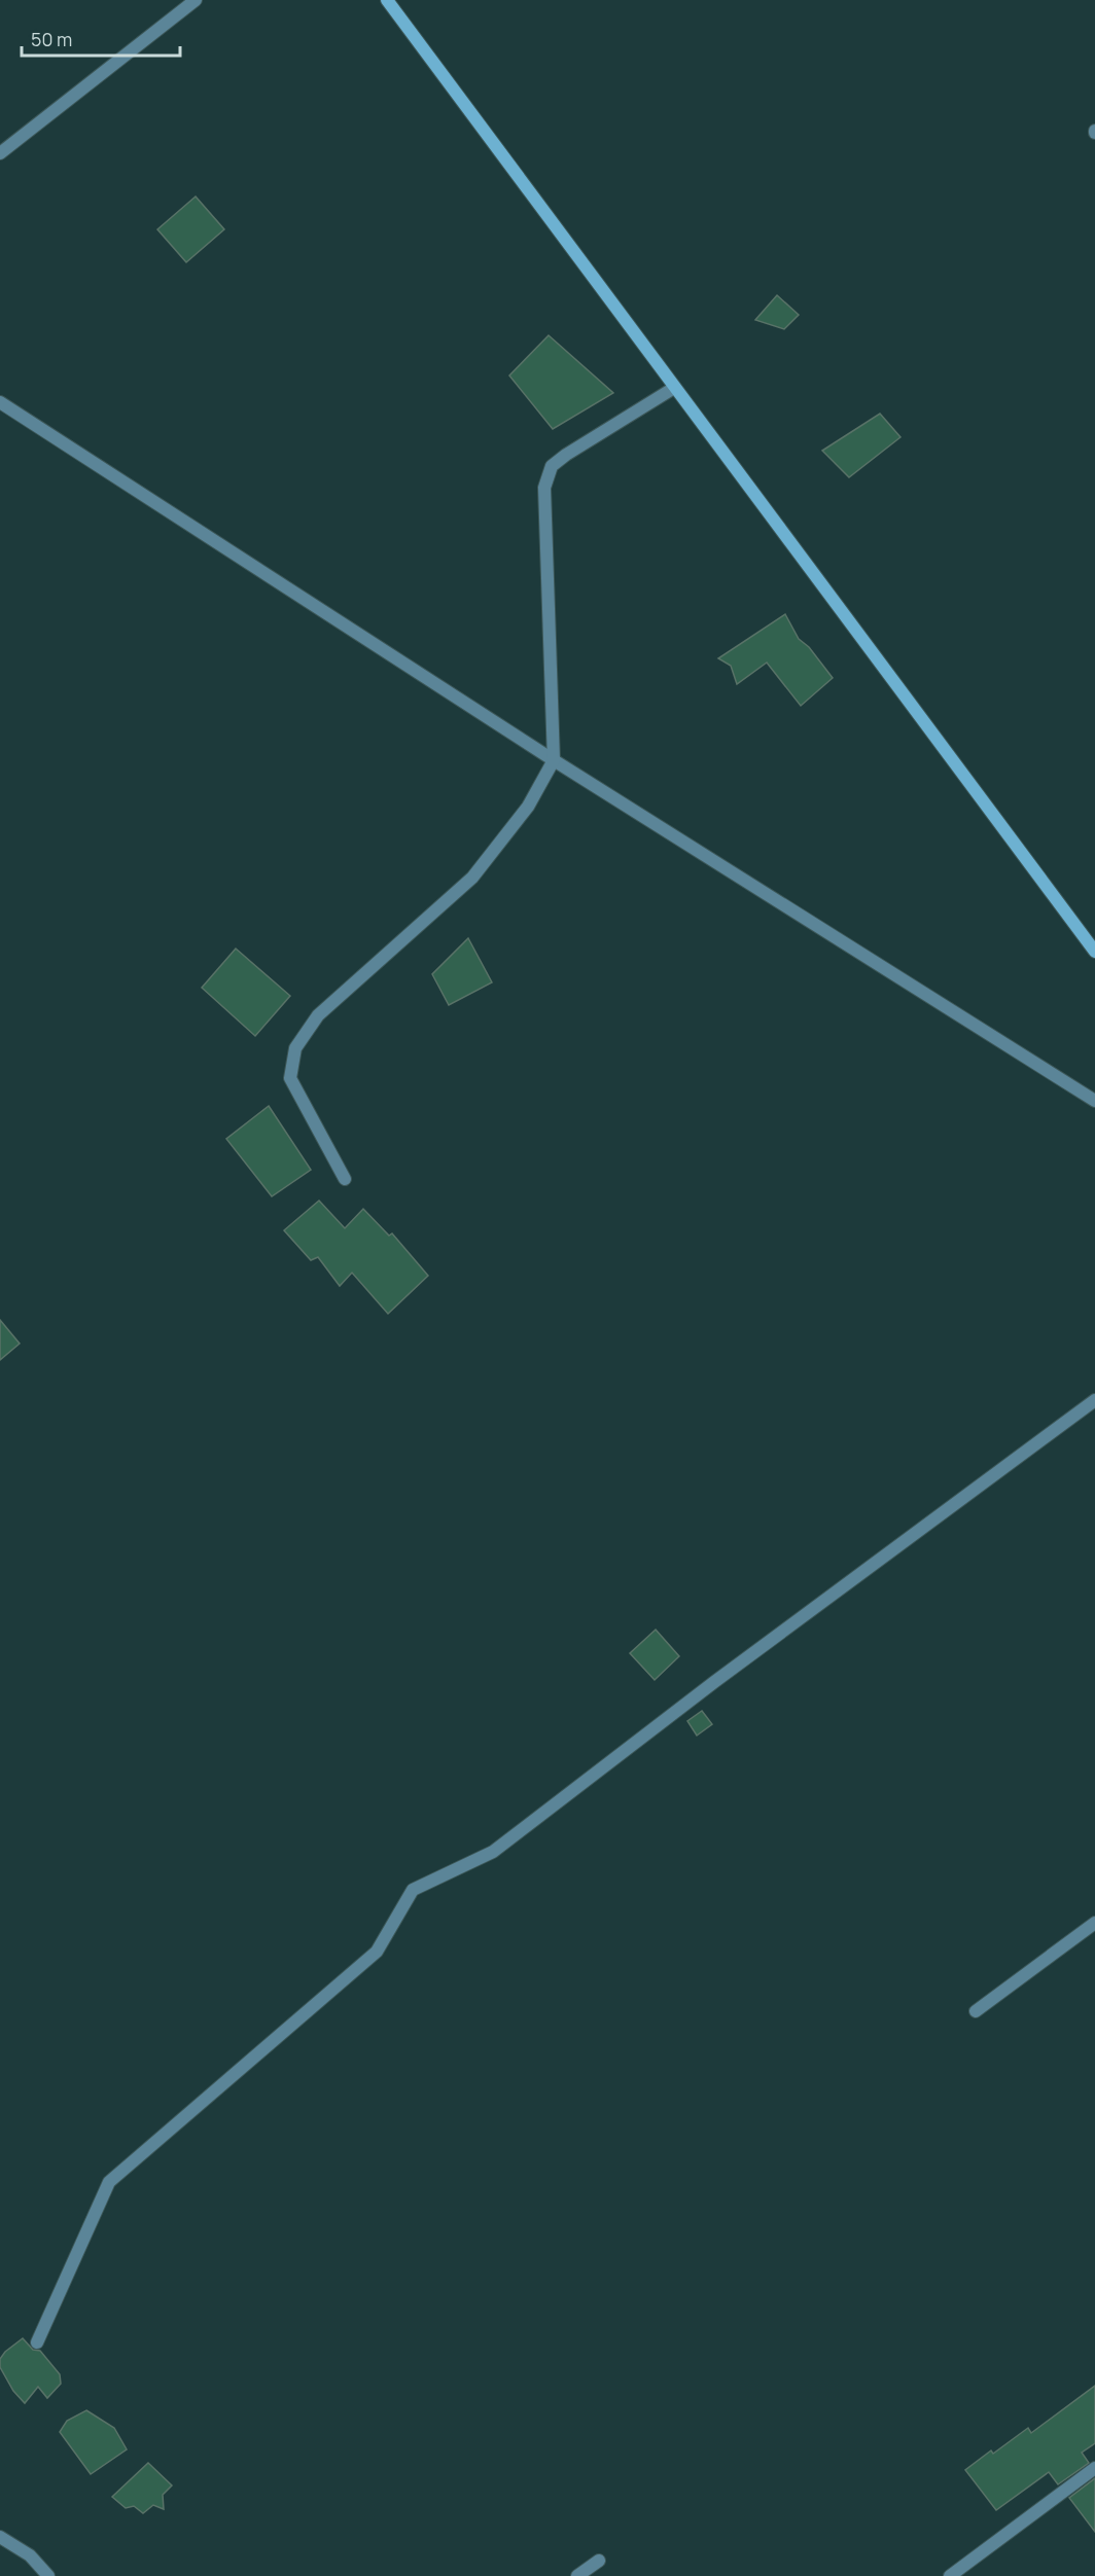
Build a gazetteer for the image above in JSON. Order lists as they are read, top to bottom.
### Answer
{
  "scale_bar": "50 m"
}
